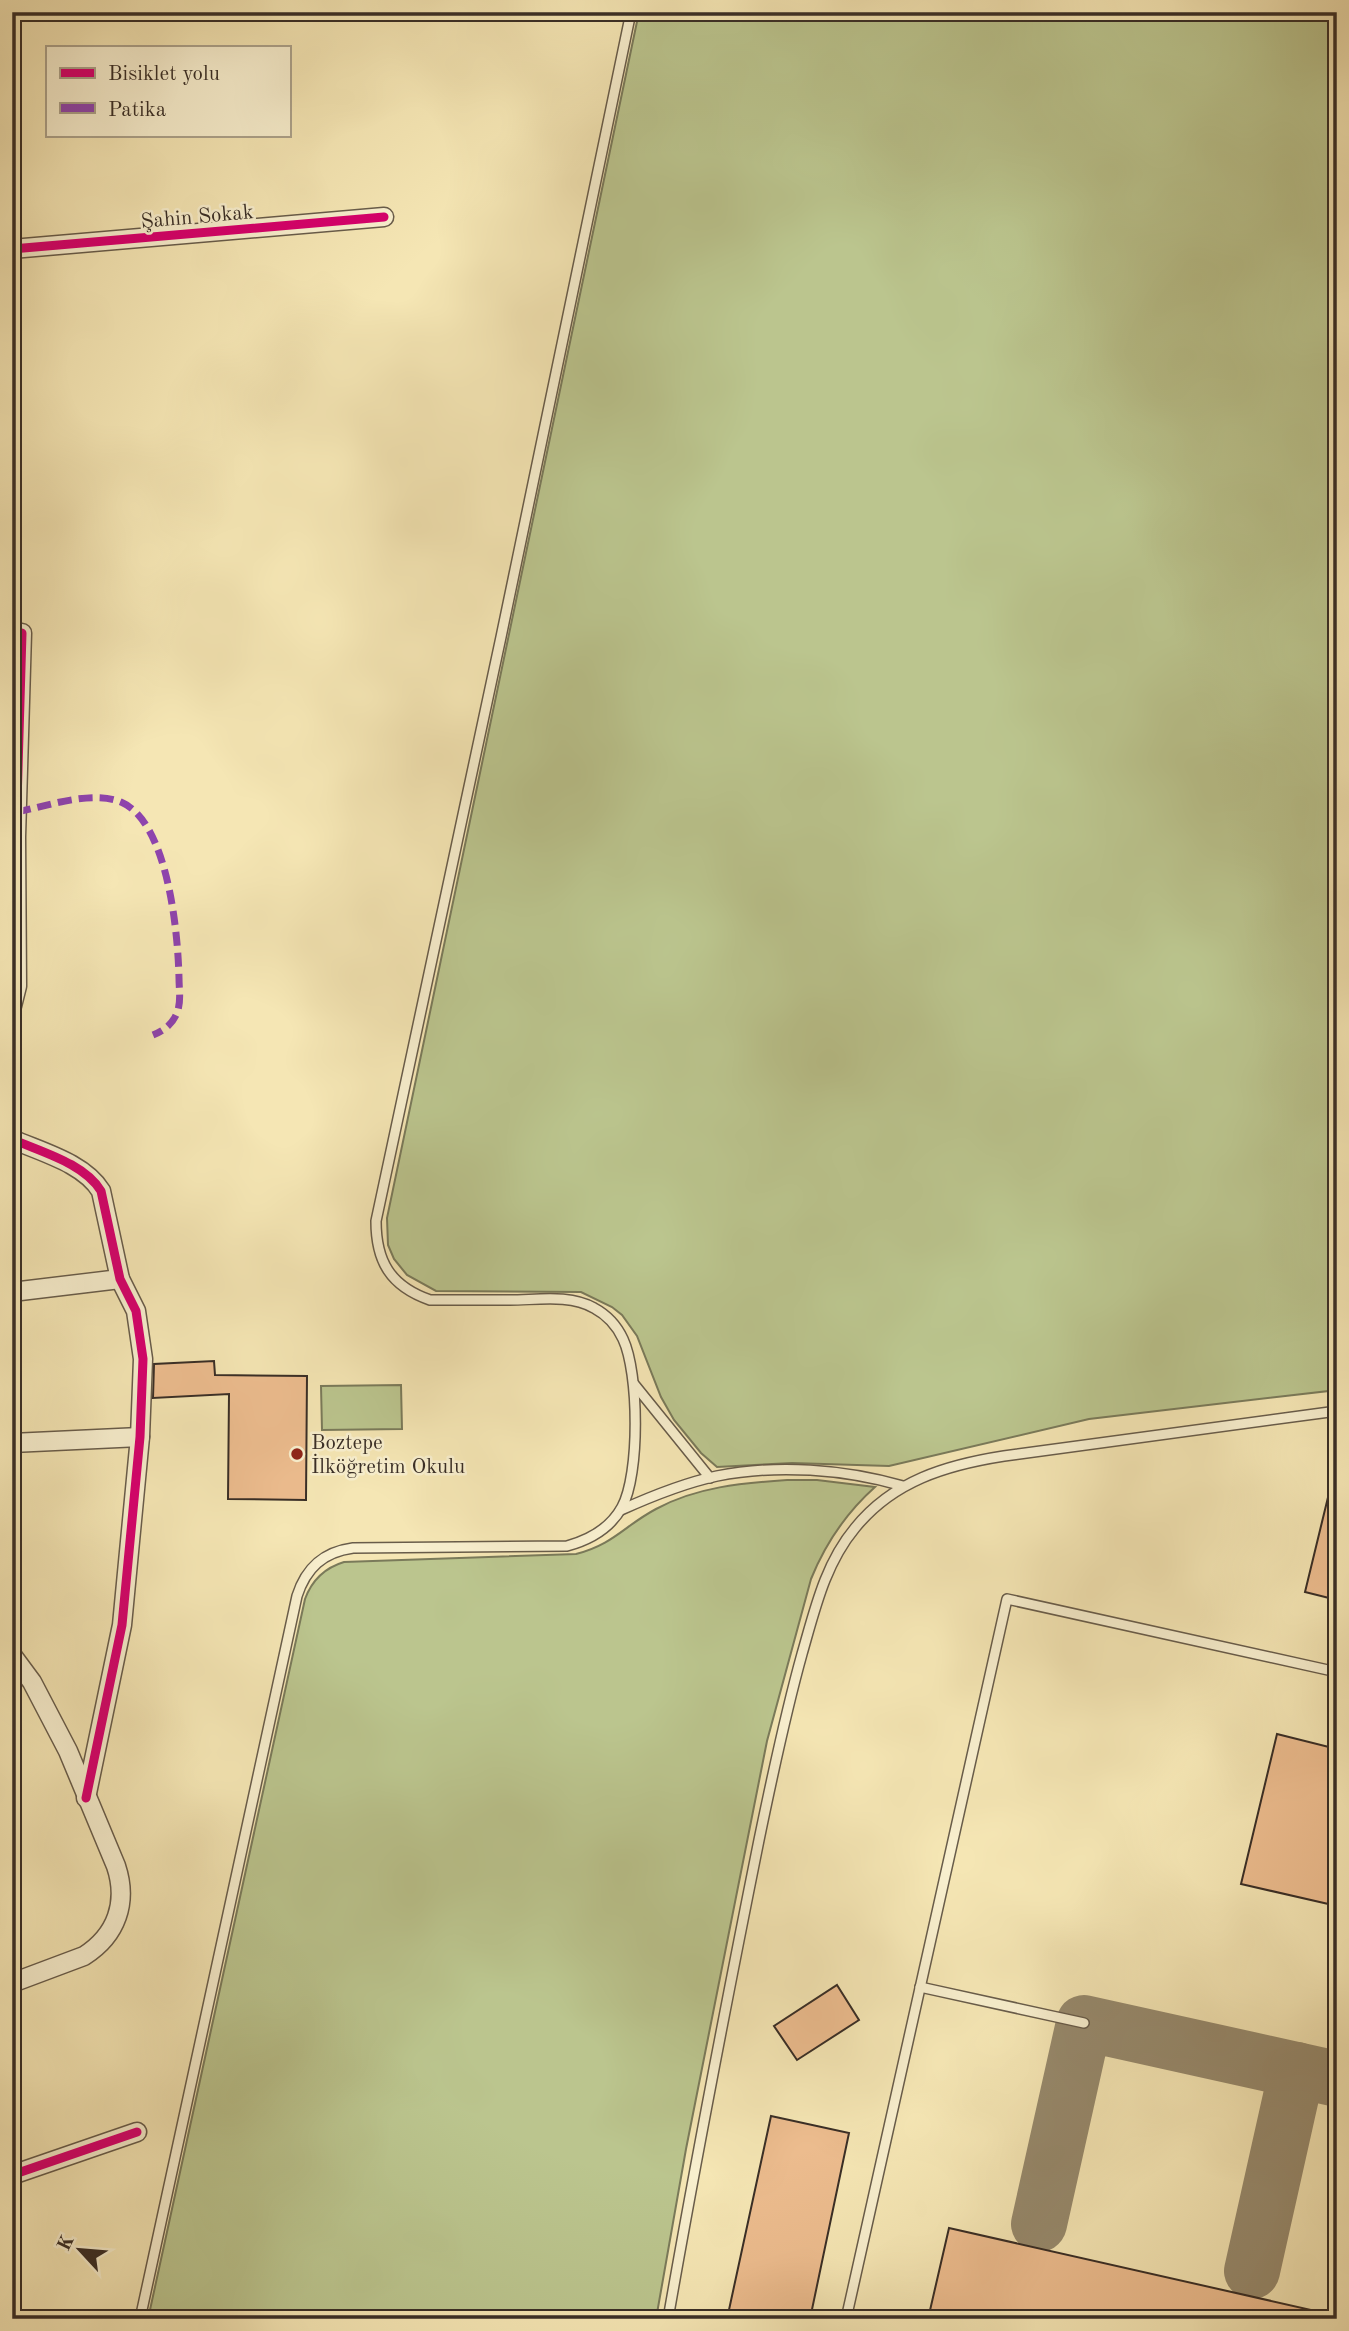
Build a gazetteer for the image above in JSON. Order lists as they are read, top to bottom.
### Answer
{
  "streets": {
    "street": ["Şahin Sokak"]
  },
  "places": ["Boztepe İlköğretim Okulu"],
  "legend": ["Bisiklet yolu", "Patika"],
  "north": "top left"
}
